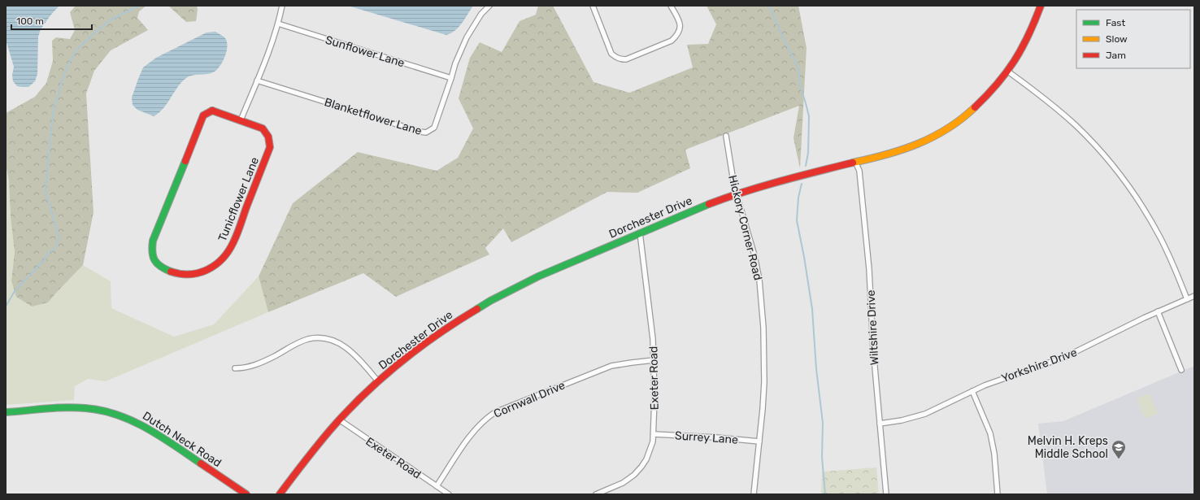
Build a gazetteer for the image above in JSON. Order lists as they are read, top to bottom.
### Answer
{
  "streets": {
    "street": [
      "Sunflower Lane",
      "Blanketflower Lane",
      "Tunicflower Lane",
      "Dorchester Drive",
      "Hickory Corner Road",
      "Wiltshire Drive",
      "Yorkshire Drive",
      "Exeter Road",
      "Cornwall Drive",
      "Surrey Lane",
      "Dutch Neck Road"
    ]
  },
  "crossings": [
    ["Sunflower Lane", "Blanketflower Lane"],
    ["Dorchester Drive", "Hickory Corner Road"],
    ["Dorchester Drive", "Wiltshire Drive"],
    ["Dorchester Drive", "Exeter Road"],
    ["Hickory Corner Road", "Surrey Lane"],
    ["Wiltshire Drive", "Yorkshire Drive"],
    ["Exeter Road", "Cornwall Drive"],
    ["Exeter Road", "Surrey Lane"]
  ],
  "places": {
    "school or university": ["Melvin H. Kreps Middle School"]
  },
  "legend": ["Fast", "Slow", "Jam"],
  "scale_bar": "100 m"
}
